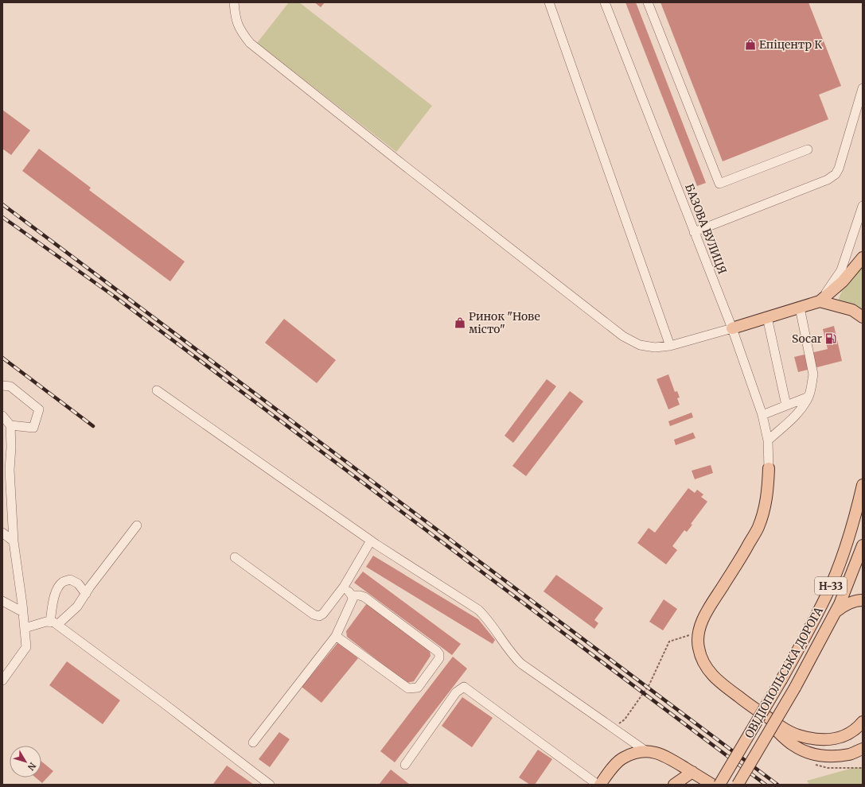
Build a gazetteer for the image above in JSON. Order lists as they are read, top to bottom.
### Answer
{
  "streets": {
    "main road": ["Н-33", "ОВІДІОПОЛЬСЬКА ДОРОГА"],
    "street": ["БАЗОВА ВУЛИЦЯ"]
  },
  "places": {
    "shop": ["Епіцентр К", "Ринок \"Нове місто\""],
    "fuel station": ["Socar"]
  },
  "north": "bottom right"
}
